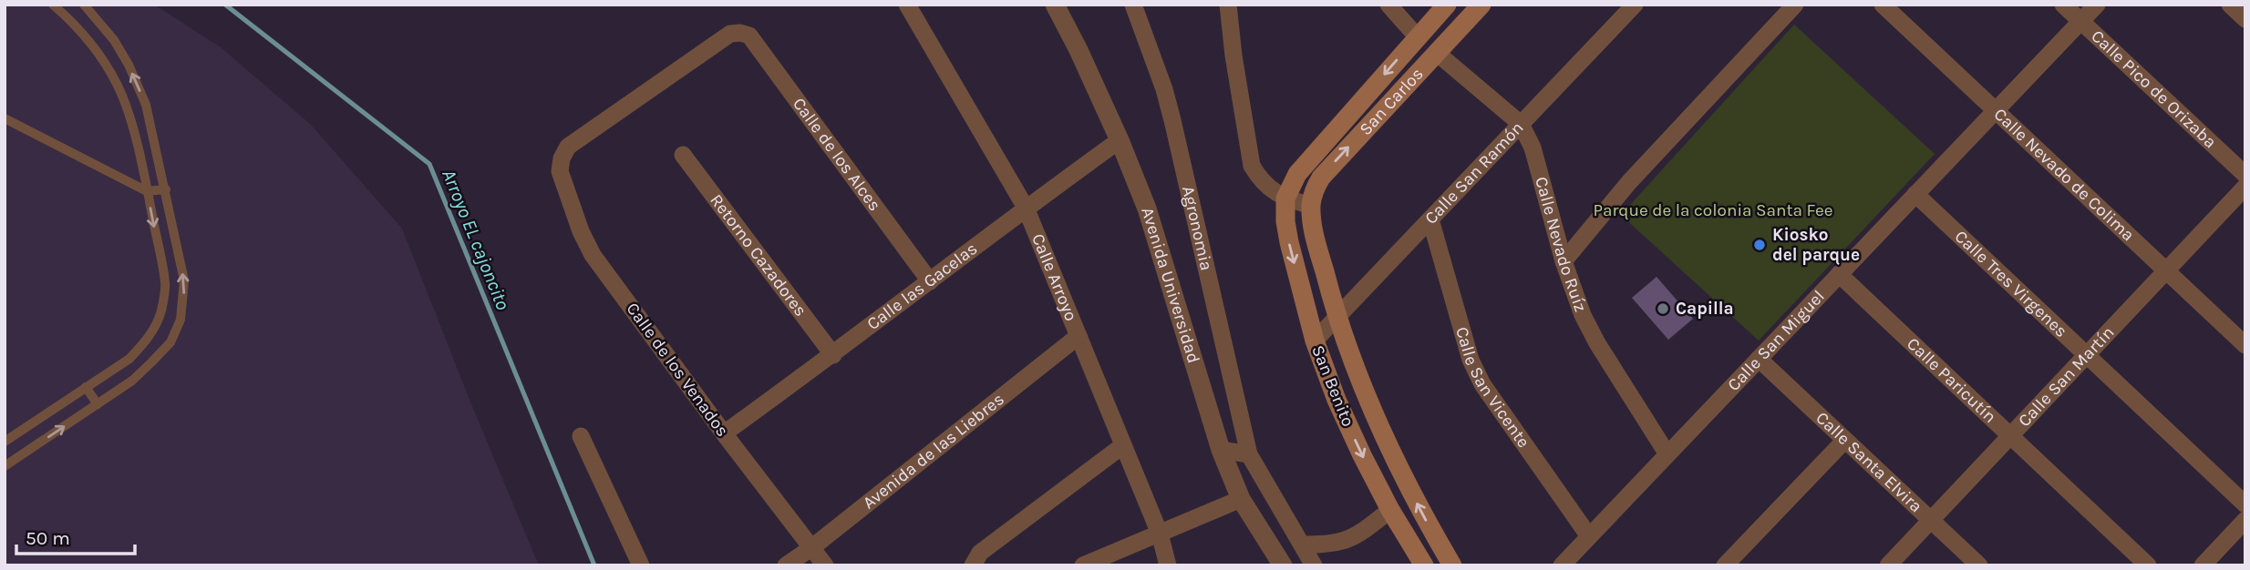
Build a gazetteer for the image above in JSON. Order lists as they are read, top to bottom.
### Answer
{
  "streets": {
    "main road": ["San Carlos", "San Benito"],
    "street": [
      "Calle Pico de Orizaba",
      "Calle de los Alces",
      "Calle San Ramón",
      "Calle Nevado de Colima",
      "Agronomia",
      "Calle Nevado Ruíz",
      "Retorno Cazadores",
      "Calle Arroyo",
      "Calle Tres Virgenes",
      "Avenida Universidad",
      "Calle las Gacelas",
      "Calle San Miguel",
      "Calle de los Venados",
      "Calle San Martín",
      "Calle Paricutín",
      "Calle San Vicente",
      "Avenida de las Liebres",
      "Calle Santa Elvira"
    ]
  },
  "crossings": [
    ["Calle Pico de Orizaba", "Calle San Miguel"],
    ["San Carlos", "Calle Nevado Ruíz"],
    ["San Carlos", "San Benito"],
    ["Calle de los Alces", "Calle las Gacelas"],
    ["Calle de los Alces", "Calle de los Venados"],
    ["Calle San Ramón", "Calle Nevado Ruíz"],
    ["Calle San Ramón", "Calle San Vicente"],
    ["Calle San Ramón", "San Benito"],
    ["Calle Nevado de Colima", "Calle San Miguel"],
    ["Calle Nevado de Colima", "Calle San Martín"],
    ["Calle Nevado Ruíz", "Calle San Miguel"],
    ["Retorno Cazadores", "Calle las Gacelas"],
    ["Calle Arroyo", "Calle las Gacelas"],
    ["Calle Arroyo", "Avenida de las Liebres"],
    ["Calle Tres Virgenes", "Calle San Miguel"],
    ["Calle Tres Virgenes", "Calle San Martín"],
    ["Avenida Universidad", "Calle las Gacelas"],
    ["Calle las Gacelas", "Calle de los Venados"],
    ["Calle San Miguel", "Calle Paricutín"],
    ["Calle San Miguel", "Calle San Vicente"],
    ["Calle San Miguel", "Calle Santa Elvira"],
    ["Calle de los Venados", "Avenida de las Liebres"],
    ["Calle San Martín", "Calle Paricutín"],
    ["Calle San Martín", "Calle Santa Elvira"]
  ],
  "water": ["Arroyo EL cajoncito"],
  "parks": ["Parque de la colonia Santa Fee"],
  "places": ["Kiosko del parque", "Capilla"],
  "scale_bar": "50 m"
}
